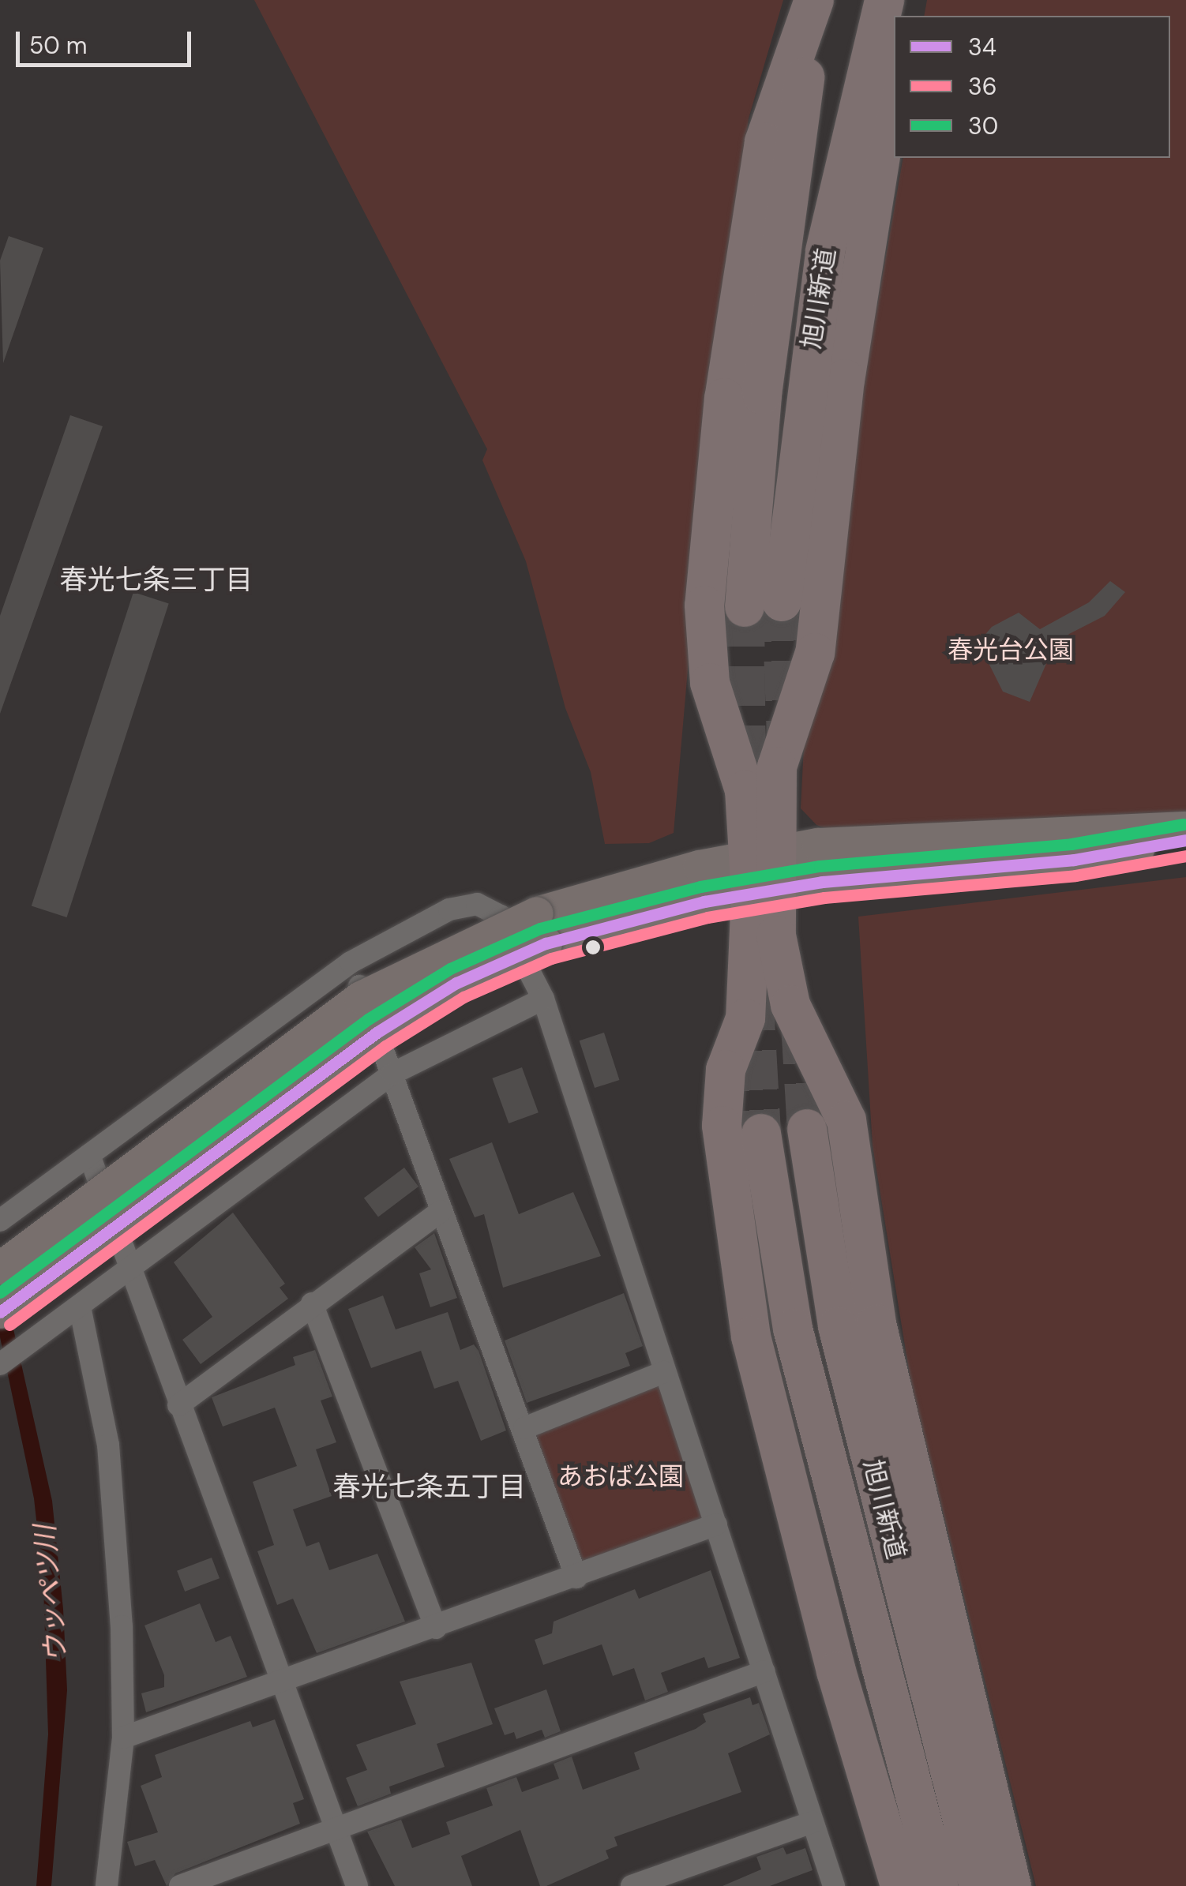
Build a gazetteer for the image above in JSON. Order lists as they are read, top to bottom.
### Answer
{
  "streets": {
    "highway": ["旭川新道"]
  },
  "districts": ["春光七条三丁目", "春光七条五丁目"],
  "water": ["ウッペツ川"],
  "parks": ["春光台公園", "あおば公園"],
  "lines": ["transit line 30", "transit line 34", "transit line 36"],
  "legend": ["34", "36", "30"],
  "scale_bar": "50 m"
}
